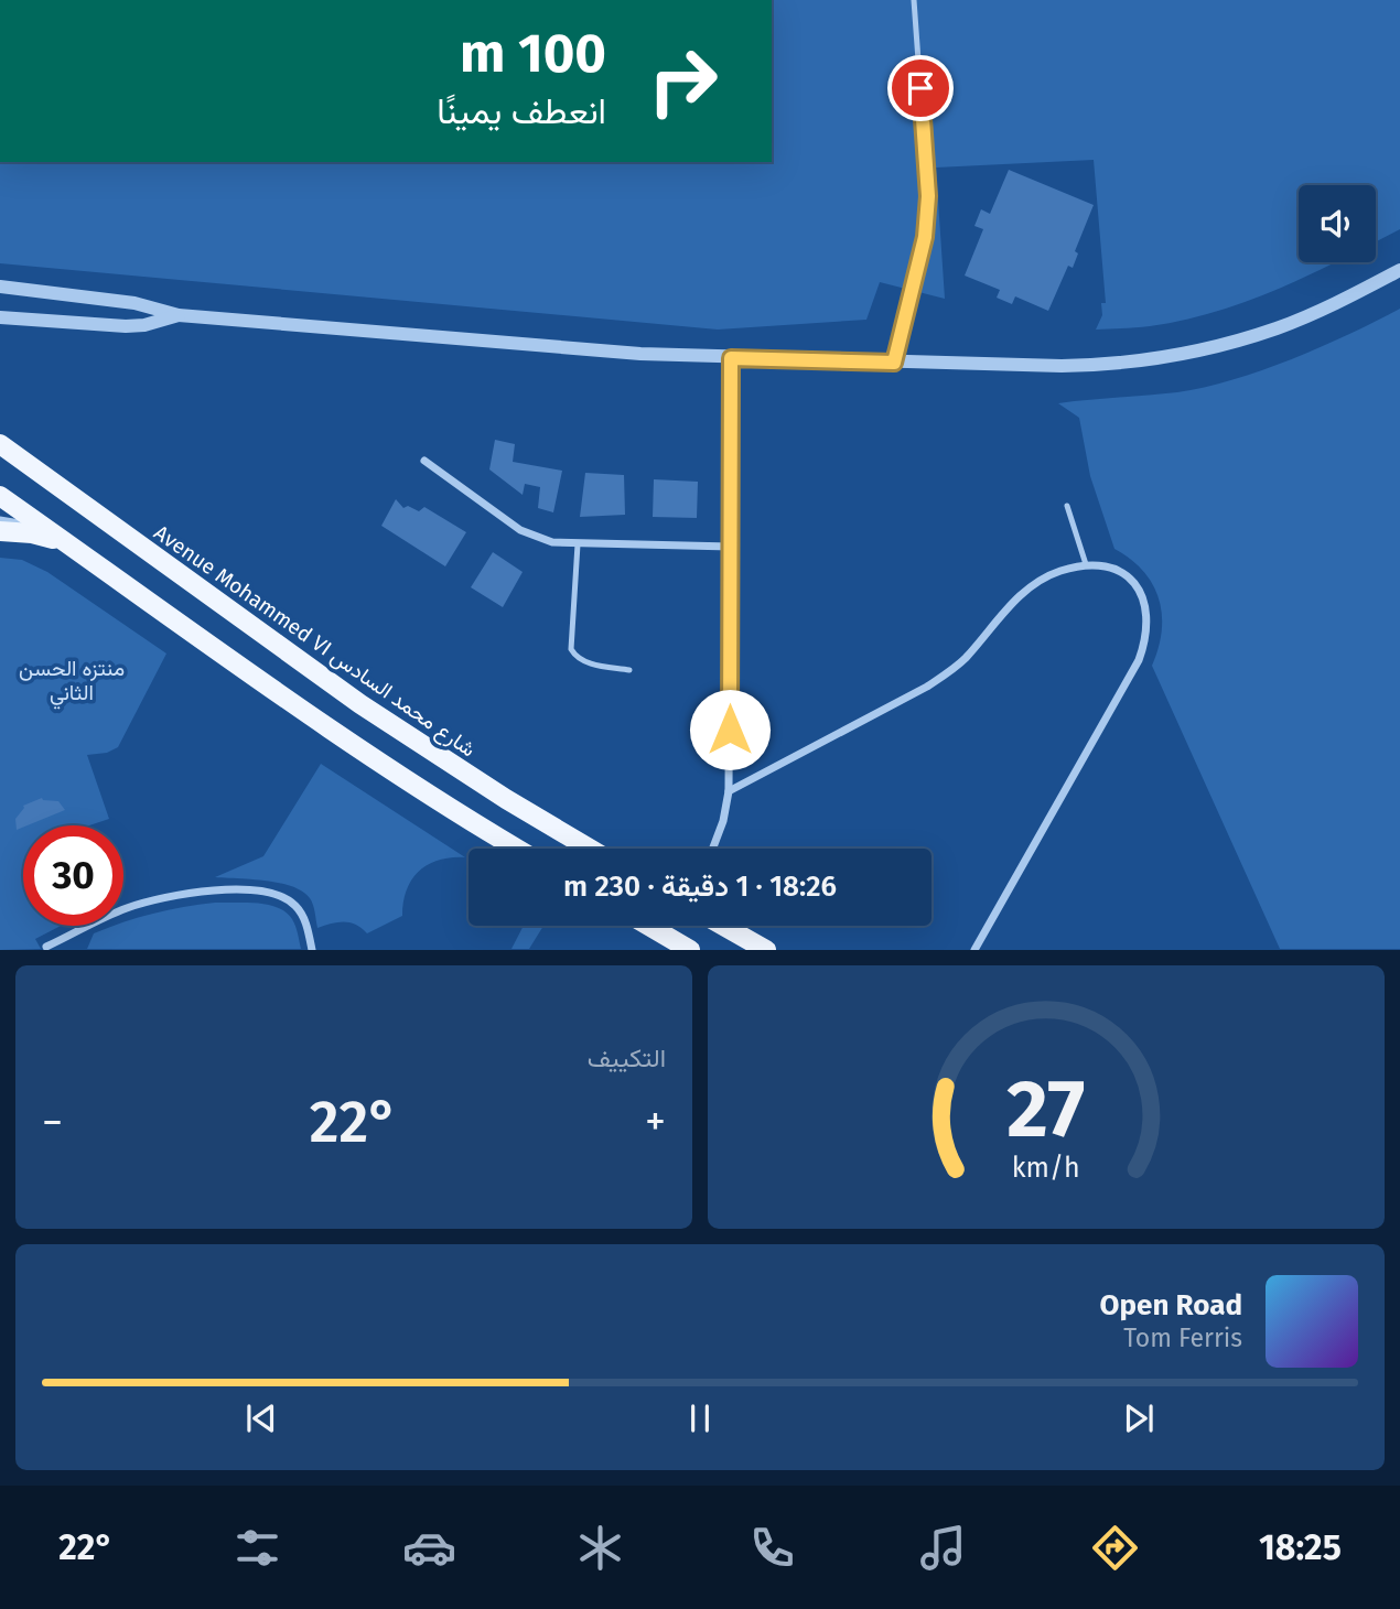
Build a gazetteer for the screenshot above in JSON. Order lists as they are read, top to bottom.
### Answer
{
  "streets": {
    "main road": ["Avenue Mohammed VI شارع محمد السادس"]
  },
  "parks": ["منتزه الحسن الثاني"],
  "page": {
    "turn": ["100 m", "انعطف يمينًا"],
    "limit": "30",
    "trip": "18:26 · 1 دقيقة · 230 m",
    "tile": "التكييف",
    "heat": ["−", "22°", "+"],
    "song": ["Open Road", "Tom Ferris"],
    "tabs": ["18:25", "22°"],
    "gauge": ["27", "km/h"]
  }
}
